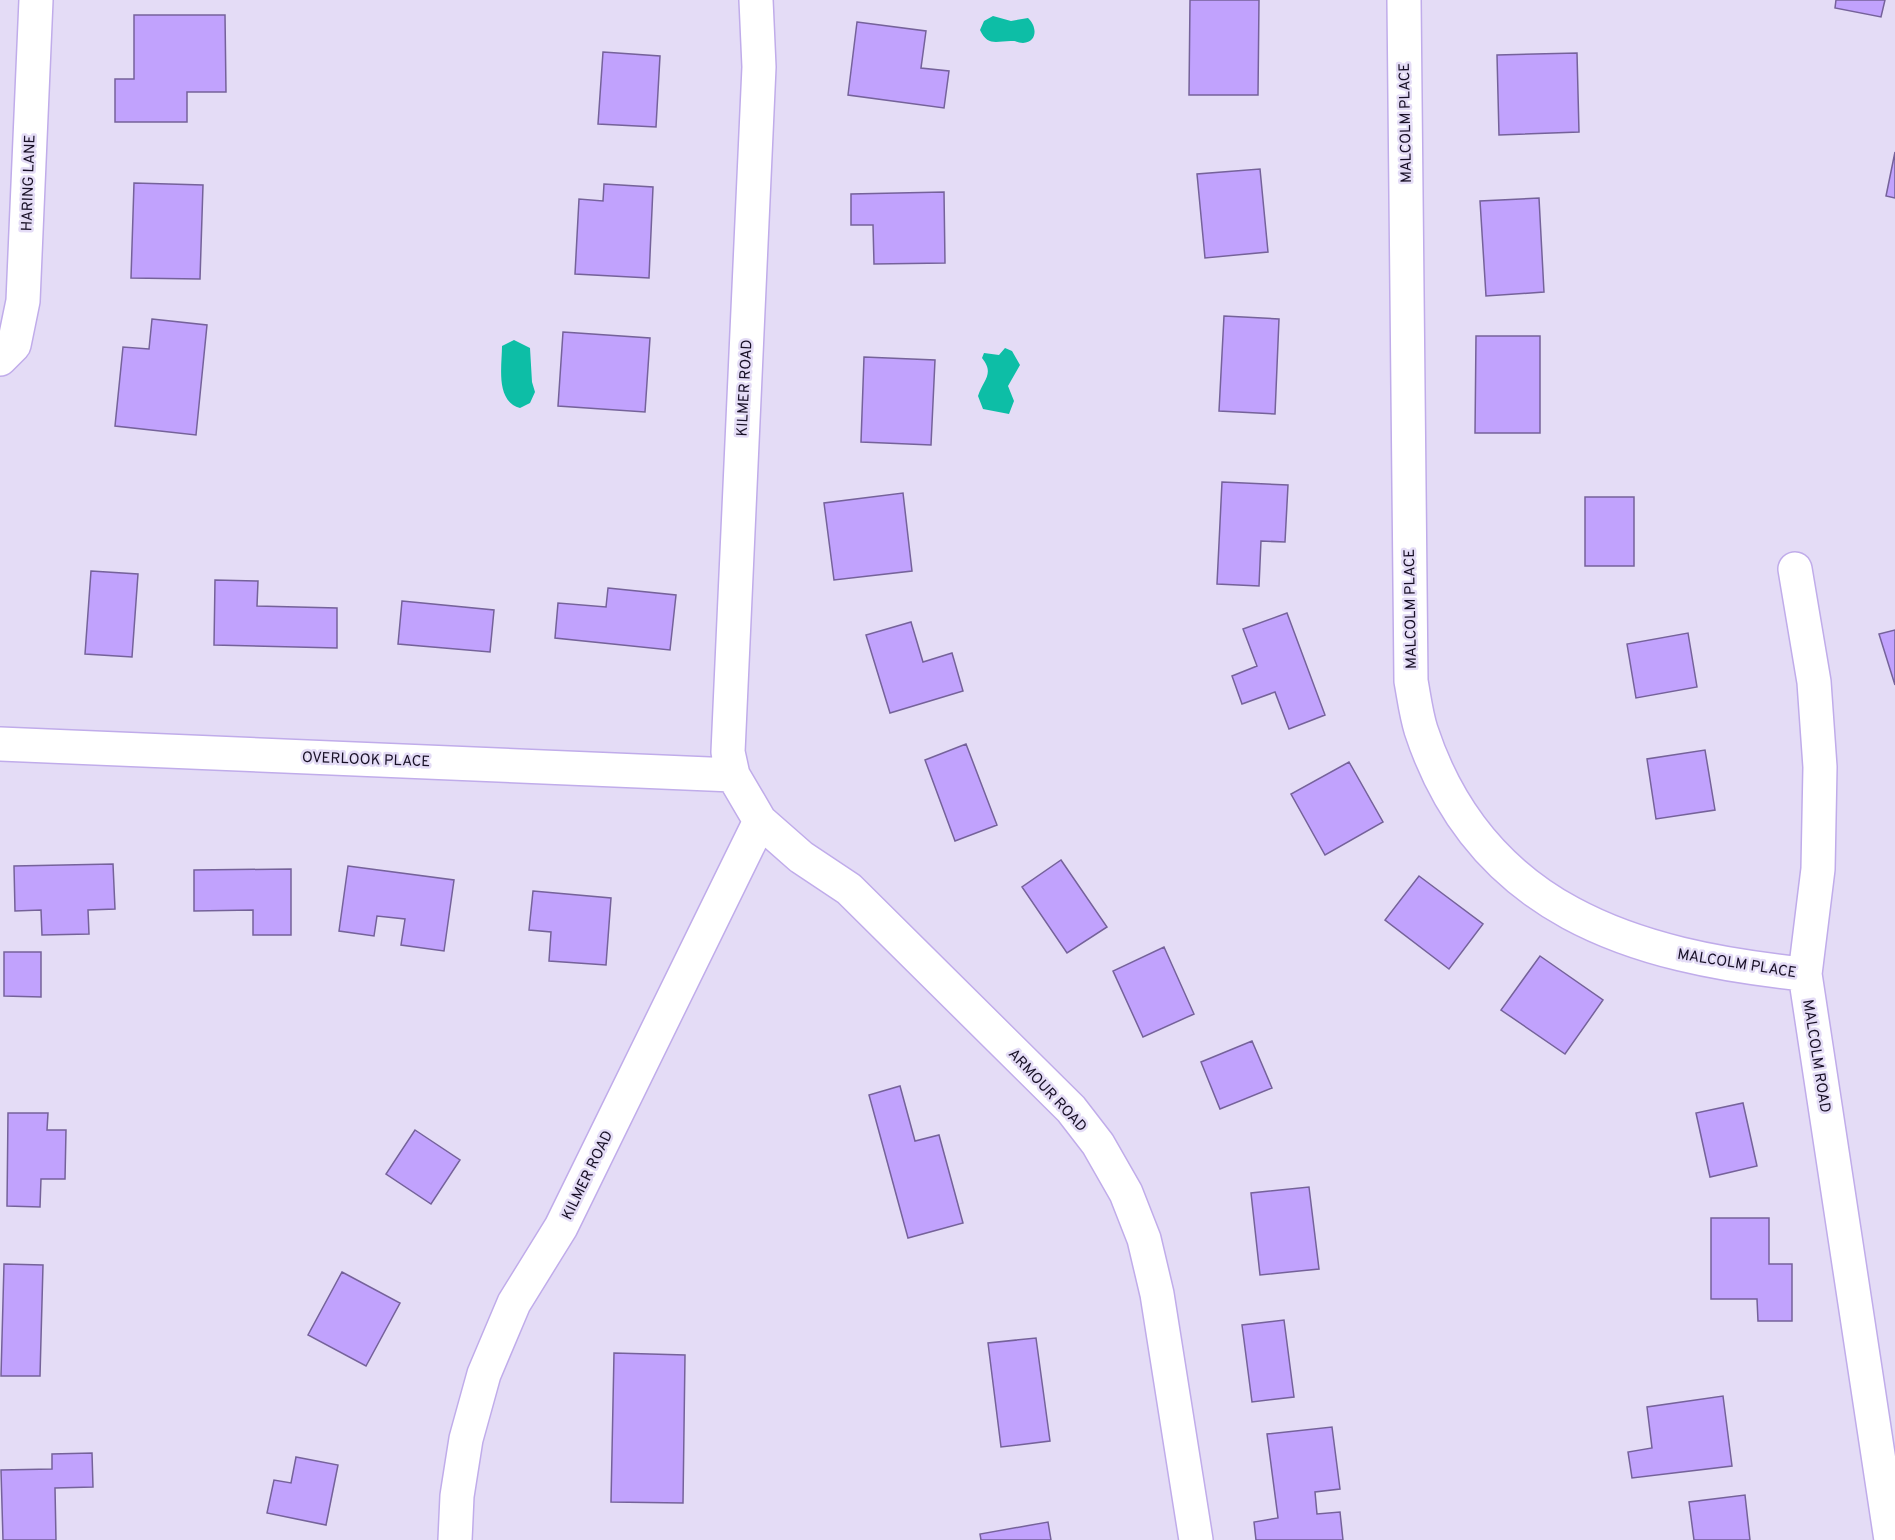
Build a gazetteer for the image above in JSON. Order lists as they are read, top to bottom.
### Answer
{
  "streets": {
    "street": [
      "MALCOLM PLACE",
      "HARING LANE",
      "KILMER ROAD",
      "OVERLOOK PLACE",
      "MALCOLM ROAD",
      "ARMOUR ROAD"
    ]
  },
  "crossings": [
    ["MALCOLM PLACE", "MALCOLM ROAD"],
    ["KILMER ROAD", "OVERLOOK PLACE"],
    ["KILMER ROAD", "ARMOUR ROAD"],
    ["OVERLOOK PLACE", "ARMOUR ROAD"]
  ]
}
